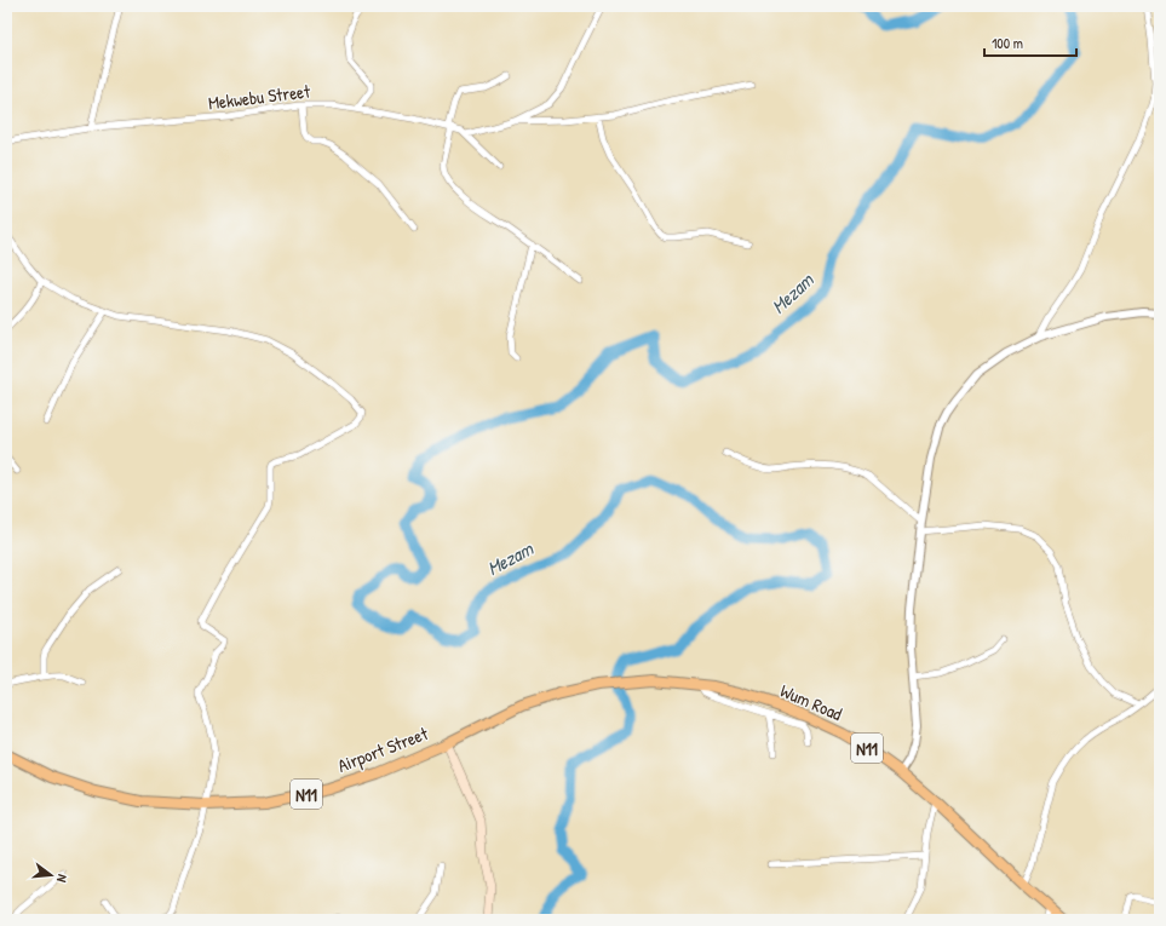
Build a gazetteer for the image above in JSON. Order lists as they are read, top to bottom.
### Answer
{
  "streets": {
    "highway": ["Wum Road", "N11", "Airport Street"],
    "street": ["Mekwebu Street"]
  },
  "crossings": [
    ["Wum Road", "Airport Street"]
  ],
  "water": ["Mezam"],
  "scale_bar": "100 m",
  "north": "right"
}
